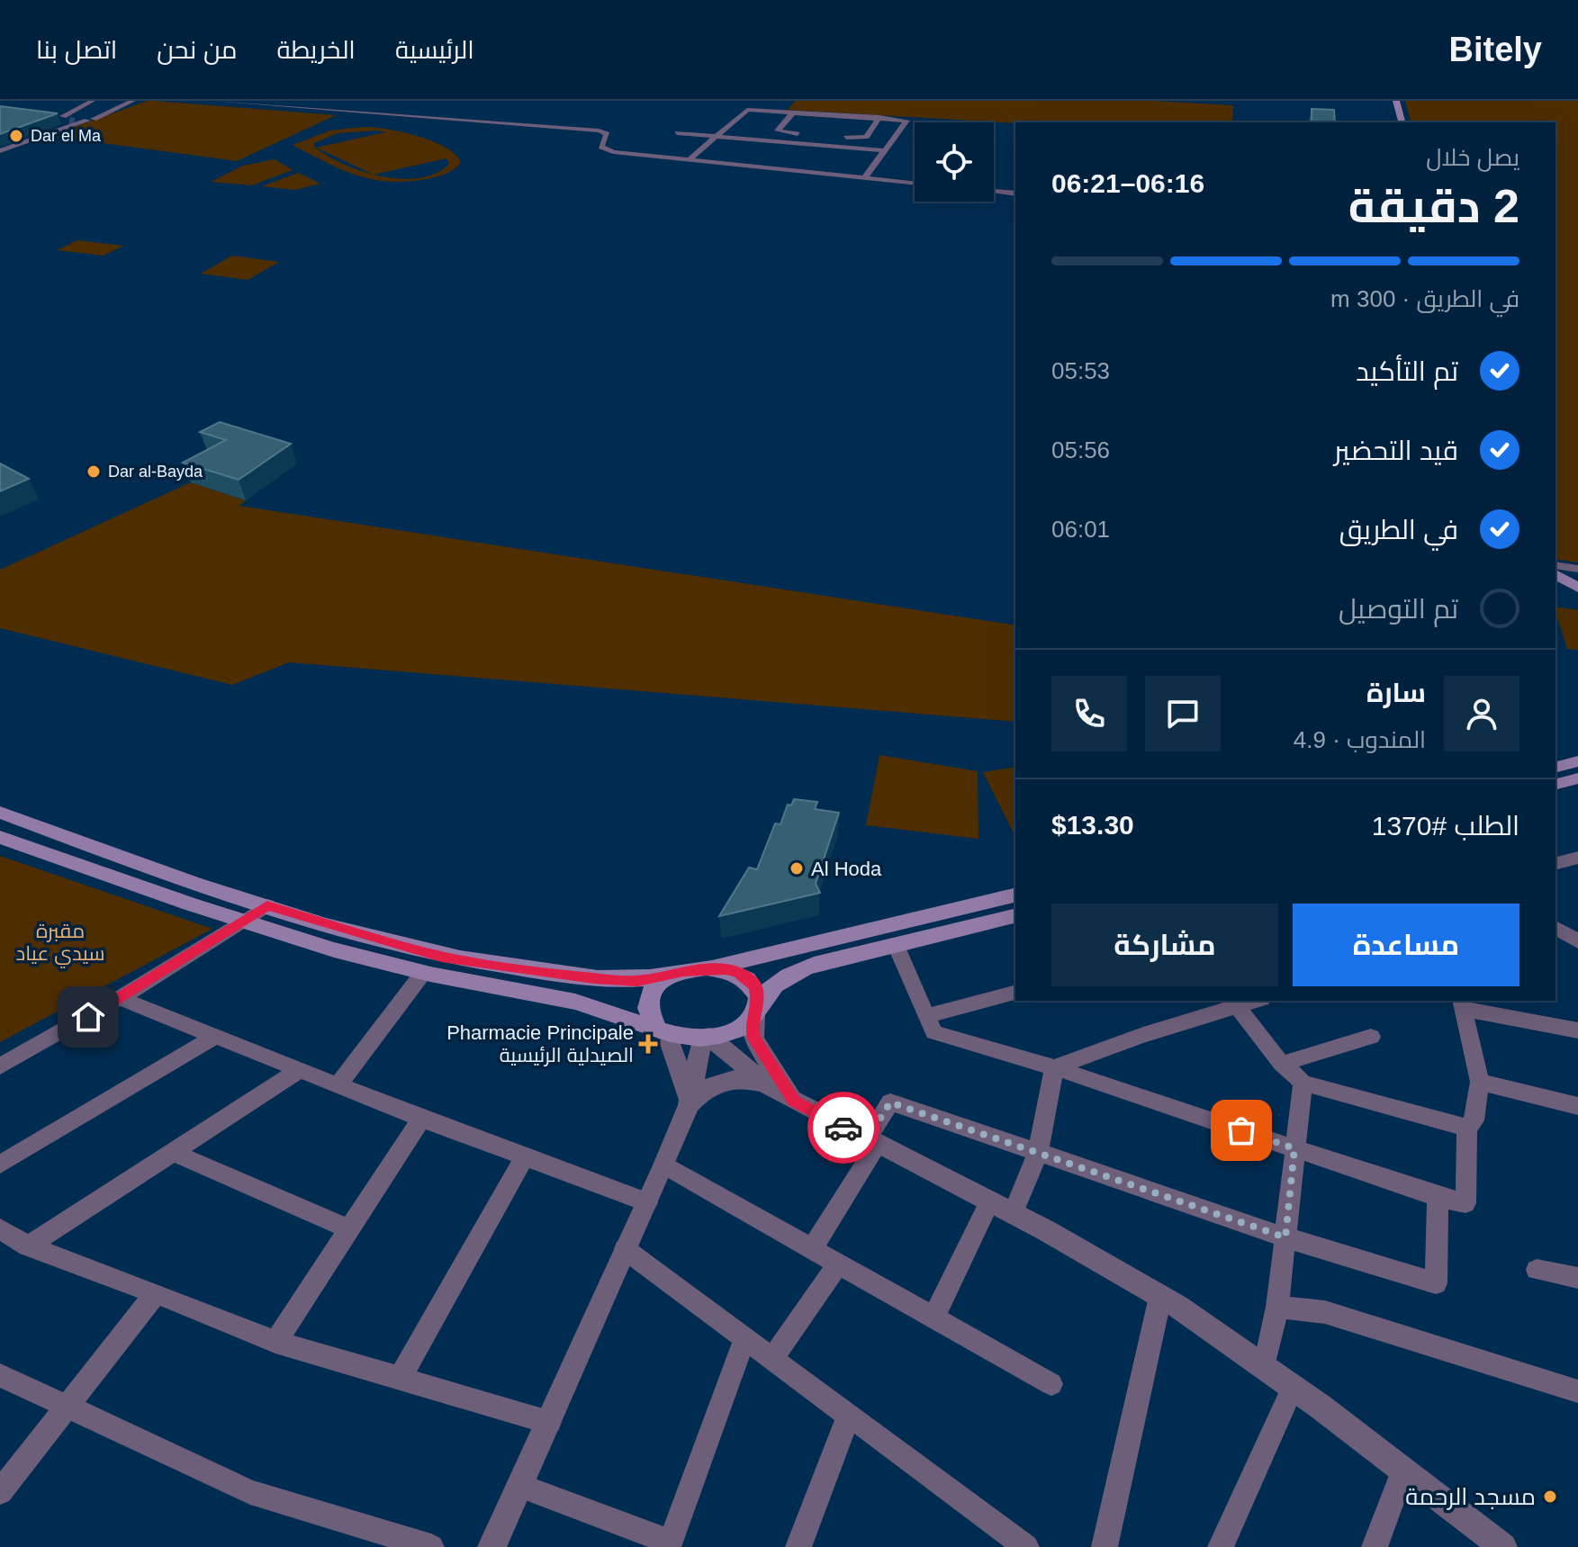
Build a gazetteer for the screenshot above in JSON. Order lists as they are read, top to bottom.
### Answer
{
  "parks": ["مقبرة سيدي عياد"],
  "places": {
    "other": [
      "Dar el Ma",
      "Dar al-Bayda",
      "Al Hoda",
      "مسجد الرحمة"
    ],
    "health": ["Pharmacie Principale الصيدلية الرئيسية"]
  },
  "page": {
    "header": "Bitely",
    "nav": [
      "الرئيسية",
      "الخريطة",
      "من نحن",
      "اتصل بنا"
    ],
    "heading": ["2 دقيقة", "يصل خلال", "06:16–06:21"],
    "panel": [
      "سارة",
      "المندوب · 4.9",
      "الطلب #1370",
      "$13.30"
    ],
    "bar": "في الطريق · 300 m",
    "list": [
      ["تم التأكيد", "05:53"],
      ["قيد التحضير", "05:56"],
      ["في الطريق", "06:01"],
      "تم التوصيل"
    ],
    "buttons": ["مساعدة", "مشاركة"]
  }
}
